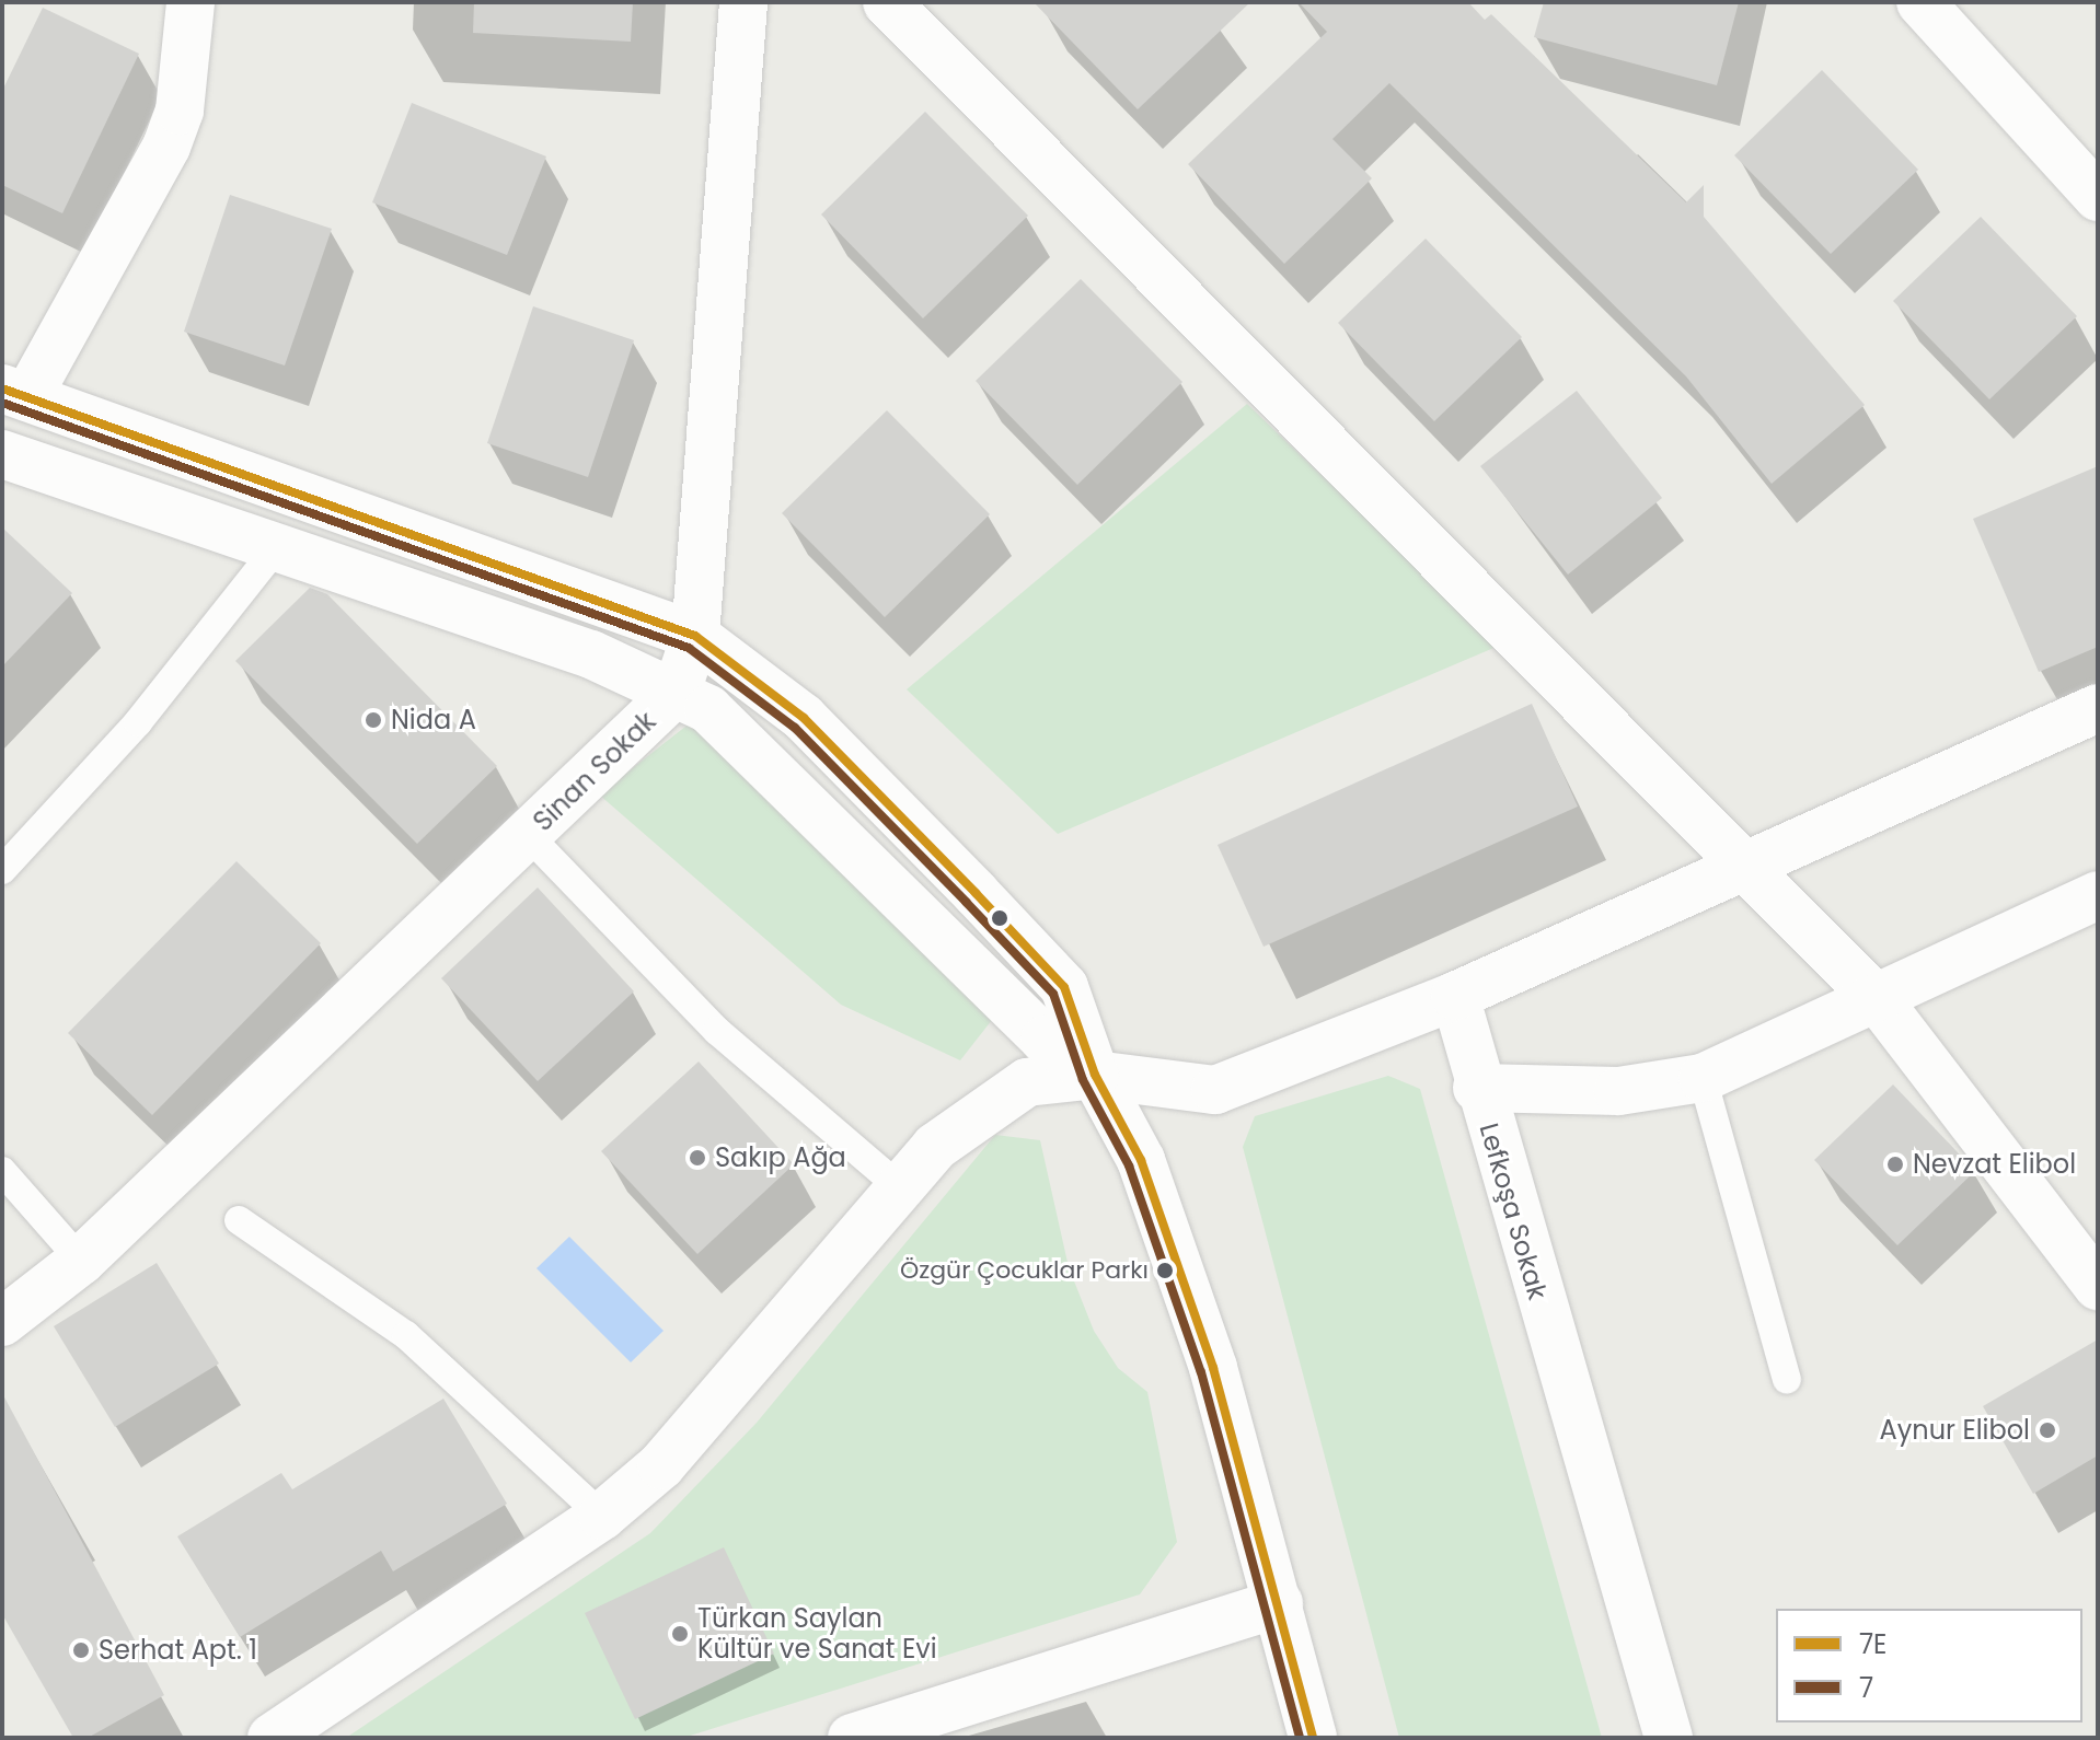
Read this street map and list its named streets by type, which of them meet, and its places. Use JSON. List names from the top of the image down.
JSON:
{
  "streets": {
    "street": ["Sinan Sokak", "Lefkoşa Sokak"]
  },
  "places": [
    "Nida A",
    "Sakıp Ağa",
    "Nevzat Elibol",
    "Özgür Çocuklar Parkı",
    "Aynur Elibol",
    "Türkan Saylan Kültür ve Sanat Evi",
    "Serhat Apt. 1"
  ],
  "lines": ["transit line 7E", "transit line 7"],
  "legend": ["7E", "7"]
}
